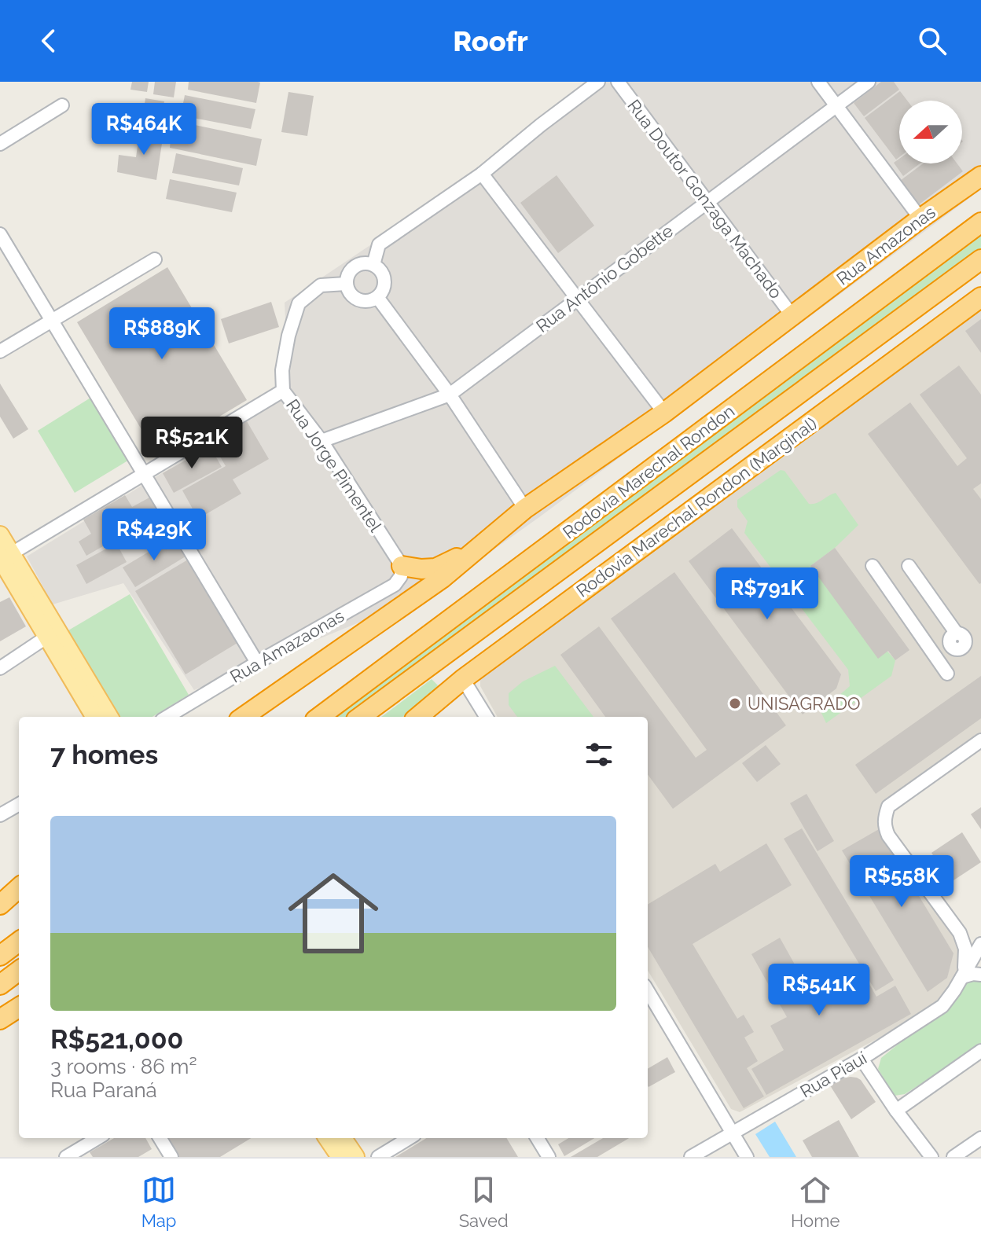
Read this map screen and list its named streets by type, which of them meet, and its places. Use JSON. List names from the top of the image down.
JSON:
{
  "streets": {
    "highway": ["Rua Amazonas", "Rodovia Marechal Rondon", "Rodovia Marechal Rondon (Marginal)"],
    "street": [
      "Rua Doutor Gonzaga Machado",
      "Rua Antônio Gobette",
      "Rua Jorge Pimentel",
      "Rua Amazaonas",
      "Rua Piauí"
    ]
  },
  "crossings": [
    ["Rua Doutor Gonzaga Machado", "Rua Amazonas"],
    ["Rua Doutor Gonzaga Machado", "Rua Antônio Gobette"],
    ["Rua Antônio Gobette", "Rua Jorge Pimentel"],
    ["Rua Jorge Pimentel", "Rua Amazaonas"]
  ],
  "places": ["UNISAGRADO"],
  "north": "left",
  "page": {
    "header": "Roofr",
    "price": [
      "R$464K",
      "R$889K",
      "R$521K",
      "R$429K",
      "R$791K",
      "R$558K",
      "R$541K"
    ],
    "heading": "7 homes",
    "list": [
      {
        "name": "R$521,000",
        "note": "3 rooms · 86 m² · Rua Paraná"
      }
    ],
    "tabs": ["Map", "Saved", "Home"]
  }
}
